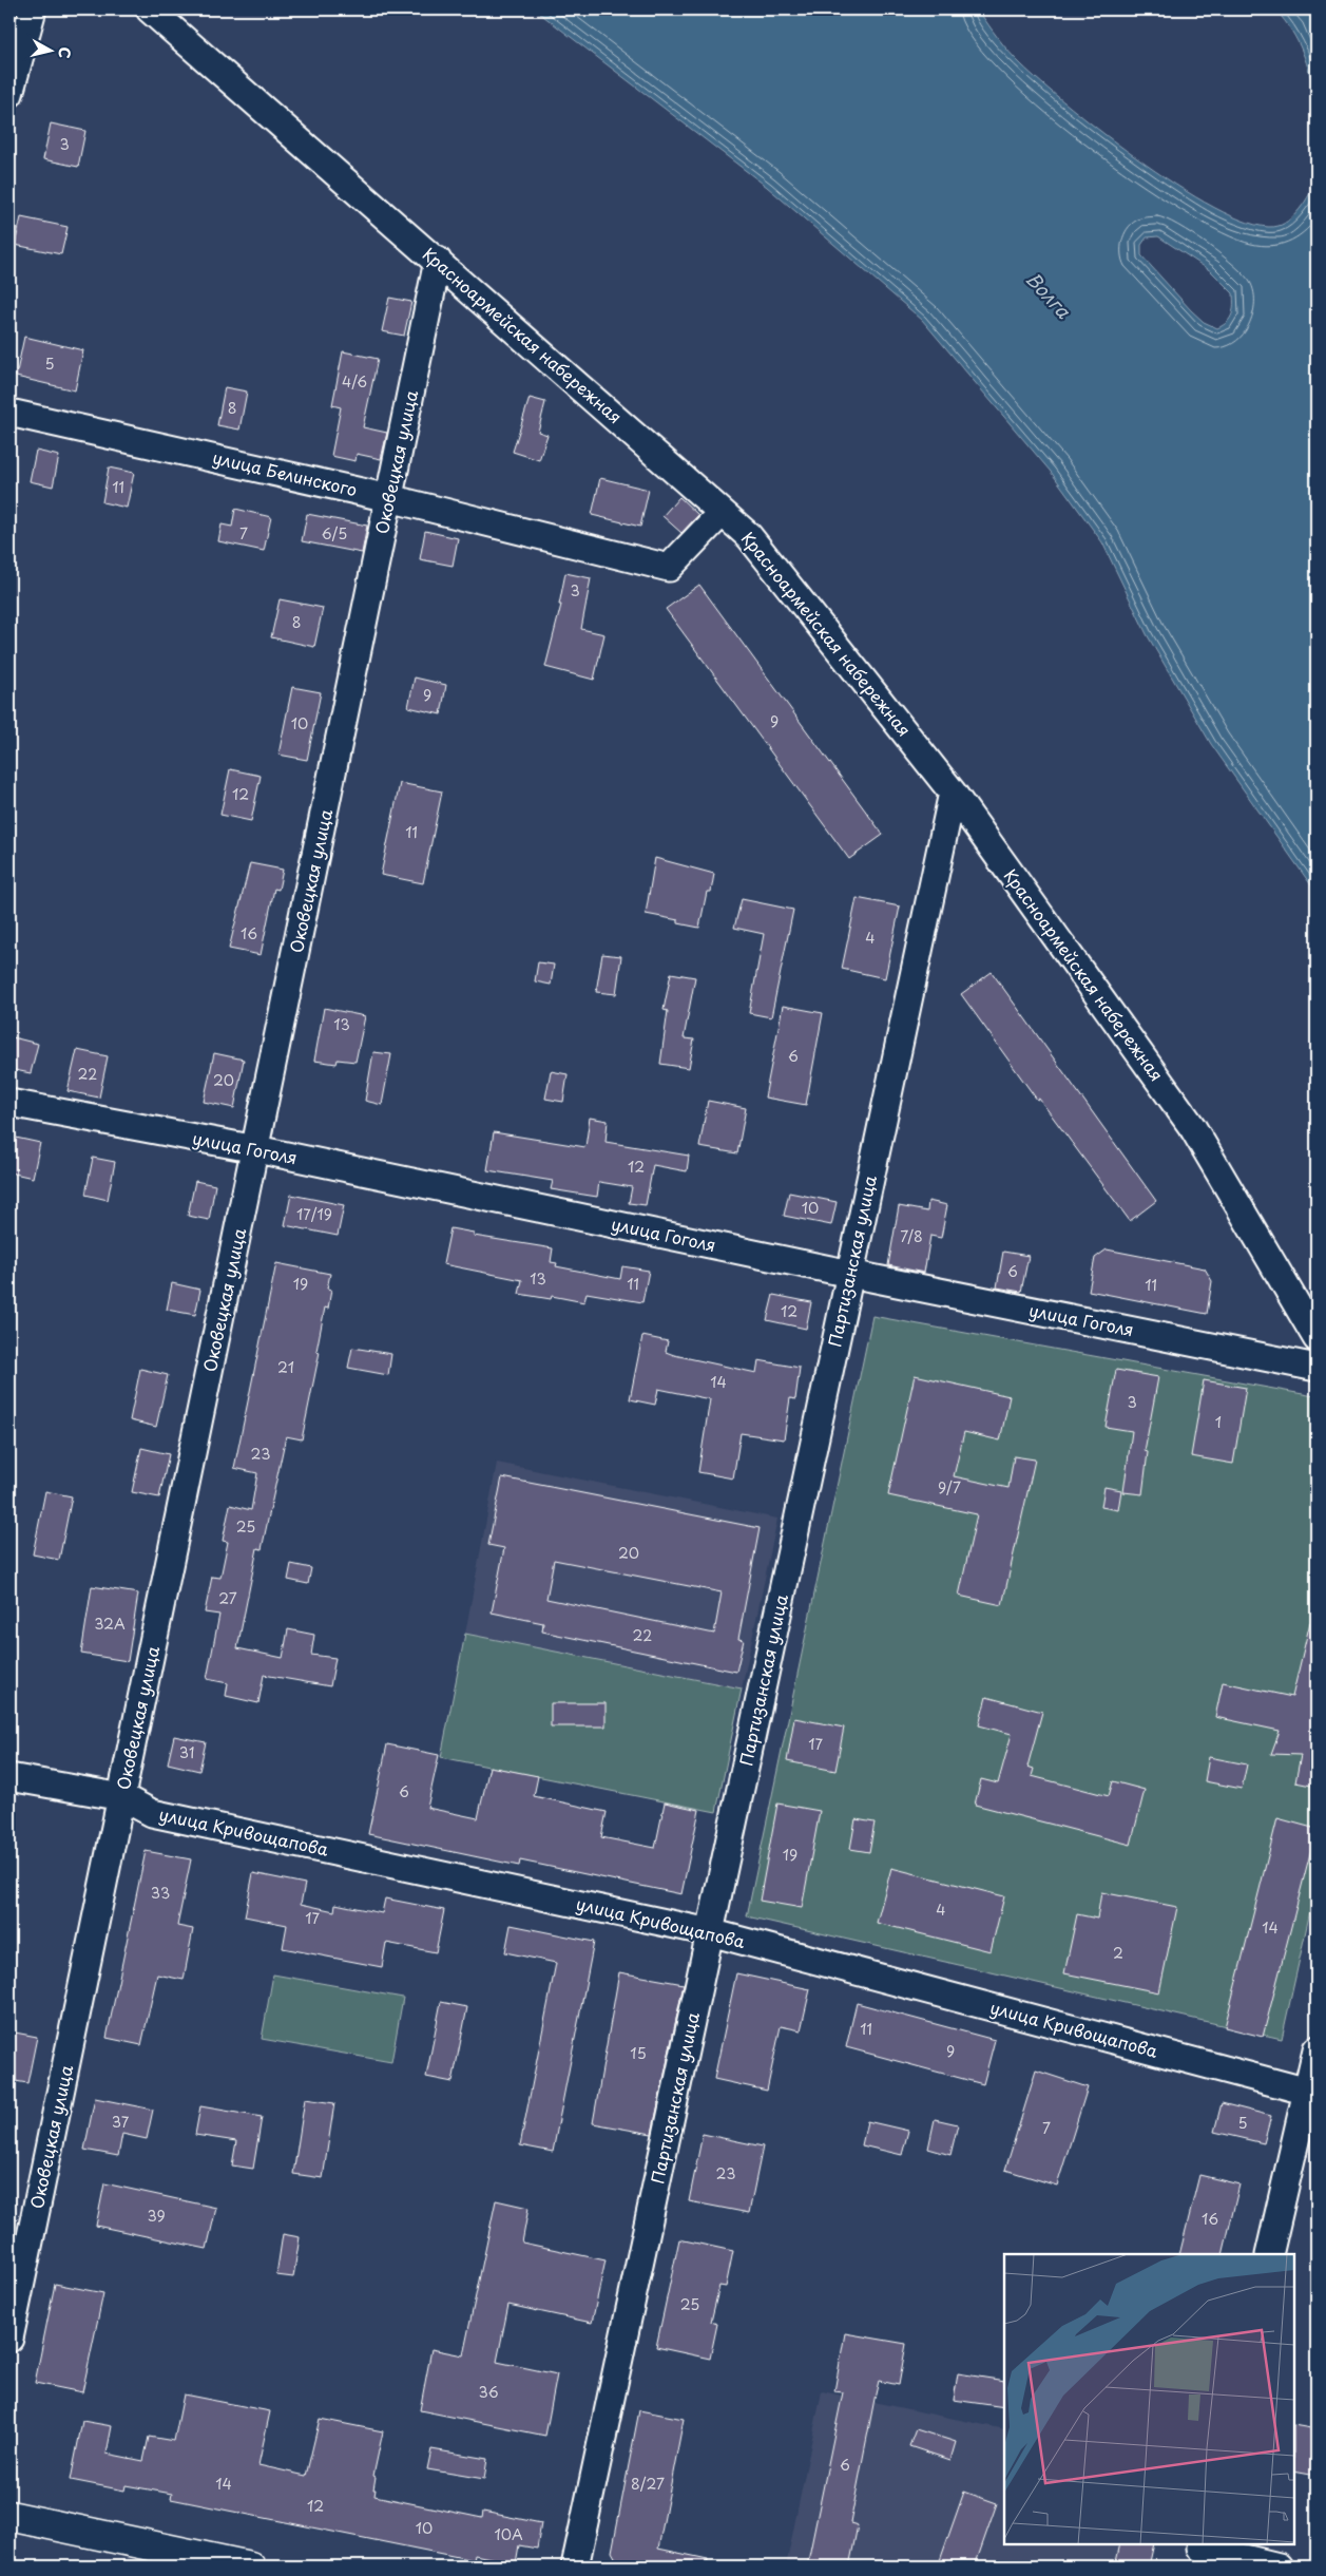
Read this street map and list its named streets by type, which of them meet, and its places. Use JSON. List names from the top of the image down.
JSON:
{
  "streets": {
    "street": [
      "Красноармейская набережная",
      "Оковецкая улица",
      "улица Белинского",
      "улица Гоголя",
      "Партизанская улица",
      "улица Кривощапова"
    ]
  },
  "crossings": [
    ["Красноармейская набережная", "Оковецкая улица"],
    ["Красноармейская набережная", "улица Белинского"],
    ["Красноармейская набережная", "Партизанская улица"],
    ["Оковецкая улица", "улица Белинского"],
    ["Оковецкая улица", "улица Гоголя"],
    ["Оковецкая улица", "улица Кривощапова"],
    ["улица Гоголя", "Партизанская улица"],
    ["Партизанская улица", "улица Кривощапова"]
  ],
  "water": ["Волга"],
  "house_numbers": [
    "3",
    "5",
    "4/6",
    "8",
    "11",
    "7",
    "6/5",
    "3",
    "8",
    "9",
    "9",
    "10",
    "12",
    "11",
    "16",
    "4",
    "13",
    "6",
    "22",
    "20",
    "12",
    "10",
    "17/19",
    "7/8",
    "6",
    "13",
    "19",
    "11",
    "11",
    "12",
    "21",
    "14",
    "3",
    "1",
    "23",
    "9/7",
    "25",
    "20",
    "27",
    "32А",
    "22",
    "17",
    "31",
    "6",
    "19",
    "33",
    "4",
    "17",
    "14",
    "2",
    "11",
    "9",
    "15",
    "37",
    "5",
    "7",
    "23",
    "39",
    "16",
    "25",
    "36",
    "6",
    "14",
    "8/27",
    "12",
    "10",
    "10А"
  ],
  "north": "right"
}
